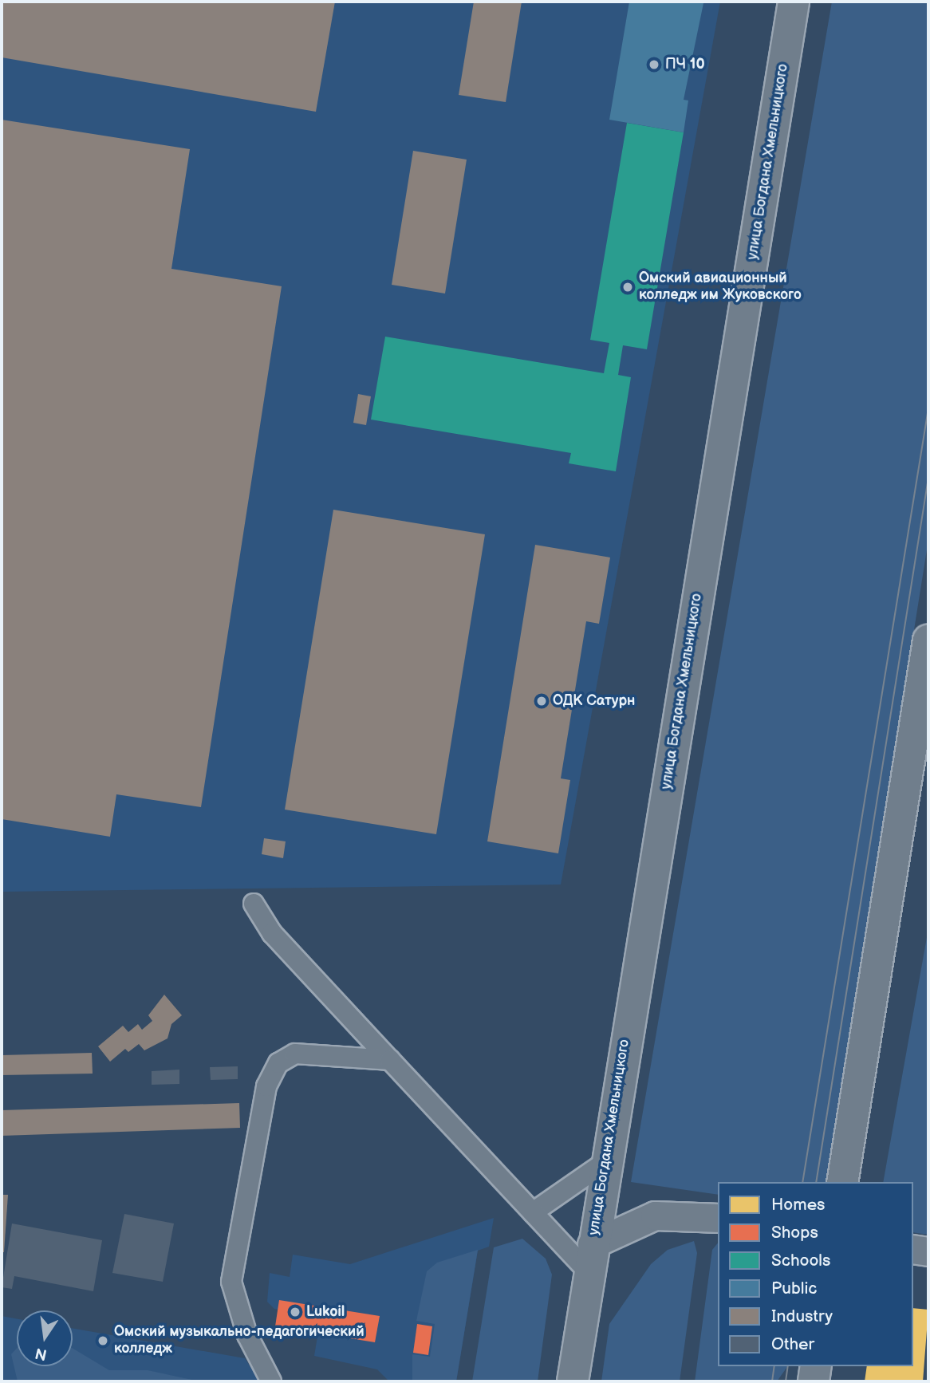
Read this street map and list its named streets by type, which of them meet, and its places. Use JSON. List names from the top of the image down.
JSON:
{
  "streets": {
    "main road": ["улица Богдана Хмельницкого"]
  },
  "places": [
    "ПЧ 10",
    "Омский авиационный колледж им Жуковского",
    "ОДК Сатурн",
    "Lukoil",
    "Омский музыкально-педагогический колледж"
  ],
  "legend": [
    "Homes",
    "Shops",
    "Schools",
    "Public",
    "Industry",
    "Other"
  ],
  "north": "bottom"
}
